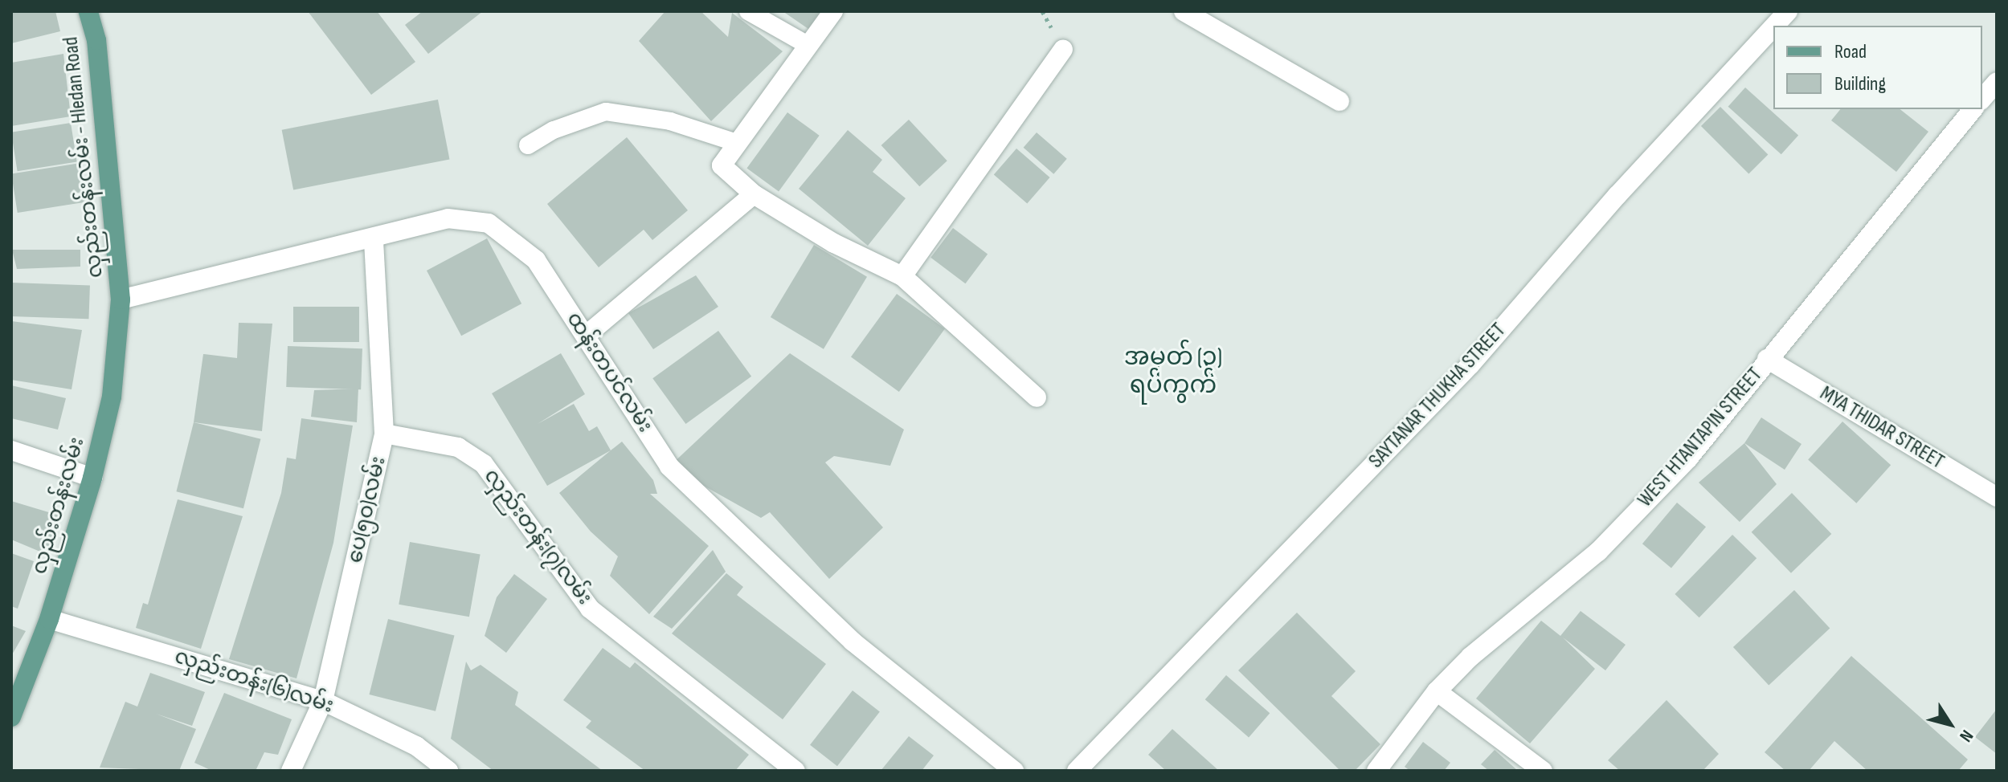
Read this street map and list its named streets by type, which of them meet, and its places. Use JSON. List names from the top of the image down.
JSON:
{
  "streets": {
    "main road": ["လှည်းတန်းလမ်း - Hledan Road", "လှည်းတန်းလမ်း"],
    "street": [
      "ထန်းတပင်လမ်း",
      "SAYTANAR THUKHA STREET",
      "MYA THIDAR STREET",
      "WEST HTANTAPIN STREET",
      "ပေ(၅၀)လမ်း",
      "လှည်းတန်း(၇)လမ်း",
      "လှည်းတန်း(၆)လမ်း"
    ]
  },
  "crossings": [
    ["လှည်းတန်းလမ်း - Hledan Road", "ထန်းတပင်လမ်း"],
    ["လှည်းတန်းလမ်း - Hledan Road", "လှည်းတန်းလမ်း"],
    ["ထန်းတပင်လမ်း", "လှည်းတန်းလမ်း"],
    ["ထန်းတပင်လမ်း", "ပေ(၅၀)လမ်း"],
    ["MYA THIDAR STREET", "WEST HTANTAPIN STREET"],
    ["လှည်းတန်းလမ်း", "လှည်းတန်း(၆)လမ်း"],
    ["ပေ(၅၀)လမ်း", "လှည်းတန်း(၇)လမ်း"],
    ["ပေ(၅၀)လမ်း", "လှည်းတန်း(၆)လမ်း"]
  ],
  "districts": ["အမှတ် (၃) ရပ်ကွက်"],
  "legend": ["Road", "Building"],
  "north": "bottom right"
}
